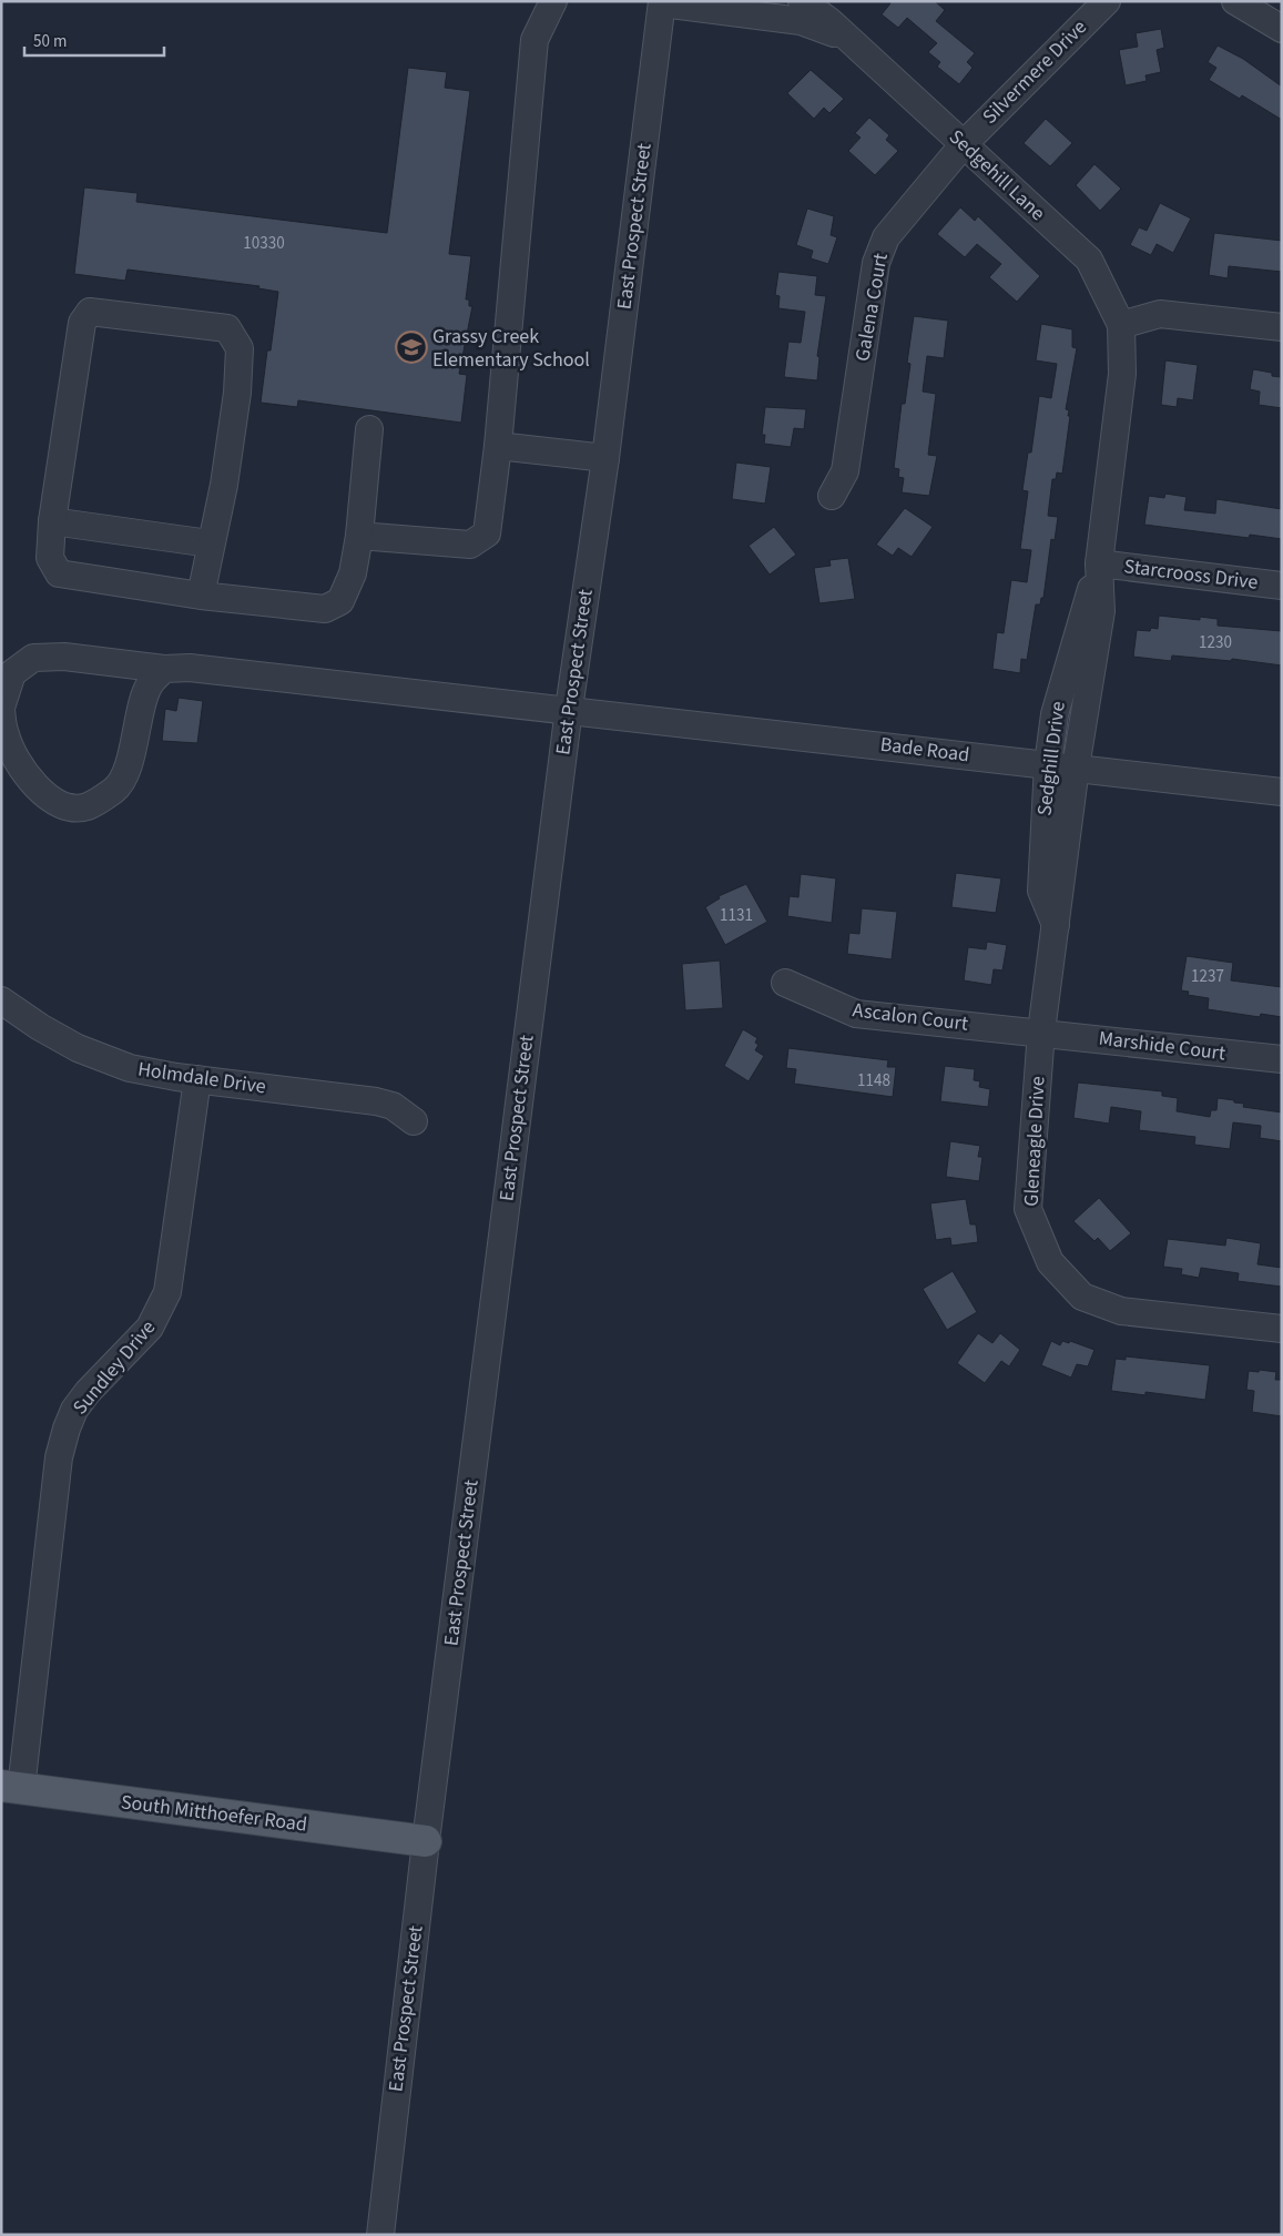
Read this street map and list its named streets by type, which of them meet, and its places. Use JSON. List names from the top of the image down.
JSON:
{
  "streets": {
    "main road": ["South Mitthoefer Road"],
    "street": [
      "Silvermere Drive",
      "Sedgehill Lane",
      "East Prospect Street",
      "Galena Court",
      "Starcrooss Drive",
      "Bade Road",
      "Sedghill Drive",
      "Ascalon Court",
      "Marshide Court",
      "Holmdale Drive",
      "Gleneagle Drive",
      "Sundley Drive"
    ]
  },
  "crossings": [
    ["Silvermere Drive", "Sedgehill Lane"],
    ["Silvermere Drive", "Galena Court"],
    ["Sedgehill Lane", "East Prospect Street"],
    ["Sedgehill Lane", "Galena Court"],
    ["Sedgehill Lane", "Sedghill Drive"],
    ["East Prospect Street", "Bade Road"],
    ["East Prospect Street", "South Mitthoefer Road"],
    ["Starcrooss Drive", "Sedghill Drive"],
    ["Bade Road", "Sedghill Drive"],
    ["Sedghill Drive", "Ascalon Court"],
    ["Sedghill Drive", "Marshide Court"],
    ["Sedghill Drive", "Gleneagle Drive"],
    ["Ascalon Court", "Marshide Court"],
    ["Ascalon Court", "Gleneagle Drive"],
    ["Marshide Court", "Gleneagle Drive"],
    ["Holmdale Drive", "Sundley Drive"],
    ["Sundley Drive", "South Mitthoefer Road"]
  ],
  "places": {
    "school or university": ["Grassy Creek Elementary School"]
  },
  "house_numbers": [
    "10330",
    "1230",
    "1131",
    "1237",
    "1148"
  ],
  "scale_bar": "50 m"
}
